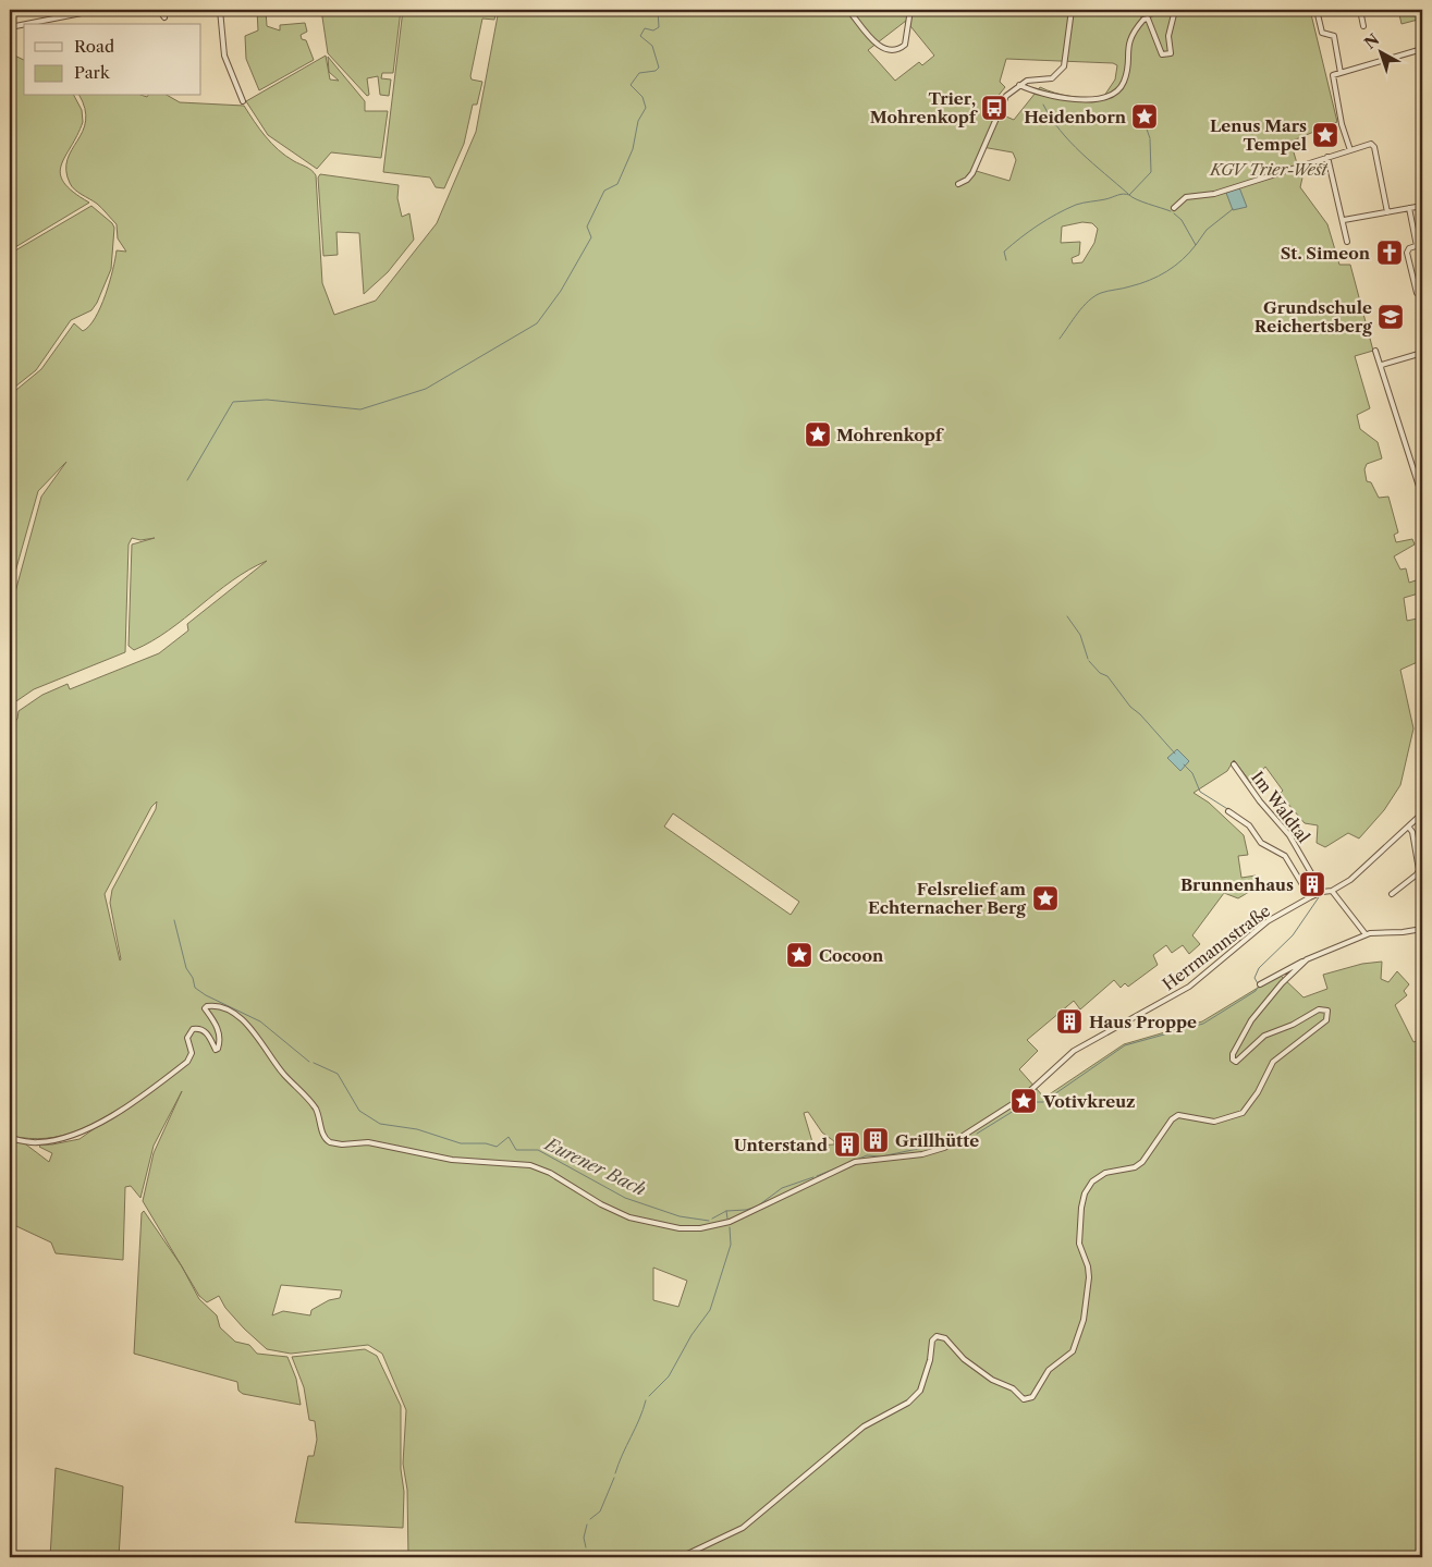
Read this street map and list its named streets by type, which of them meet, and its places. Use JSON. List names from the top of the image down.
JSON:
{
  "streets": {
    "street": ["Im Waldtal", "Herrmannstraße"]
  },
  "crossings": [
    ["Im Waldtal", "Herrmannstraße"]
  ],
  "water": ["Eurener Bach"],
  "parks": ["KGV Trier-West"],
  "places": {
    "bus stop": ["Trier, Mohrenkopf"],
    "place": [
      "Heidenborn",
      "Lenus Mars Tempel",
      "Mohrenkopf",
      "Felsrelief am Echternacher Berg",
      "Cocoon",
      "Votivkreuz"
    ],
    "church": ["St. Simeon"],
    "school or university": ["Grundschule Reichertsberg"],
    "building": [
      "Brunnenhaus",
      "Haus Proppe",
      "Grillhütte",
      "Unterstand"
    ]
  },
  "legend": ["Road", "Park"],
  "north": "top left"
}
